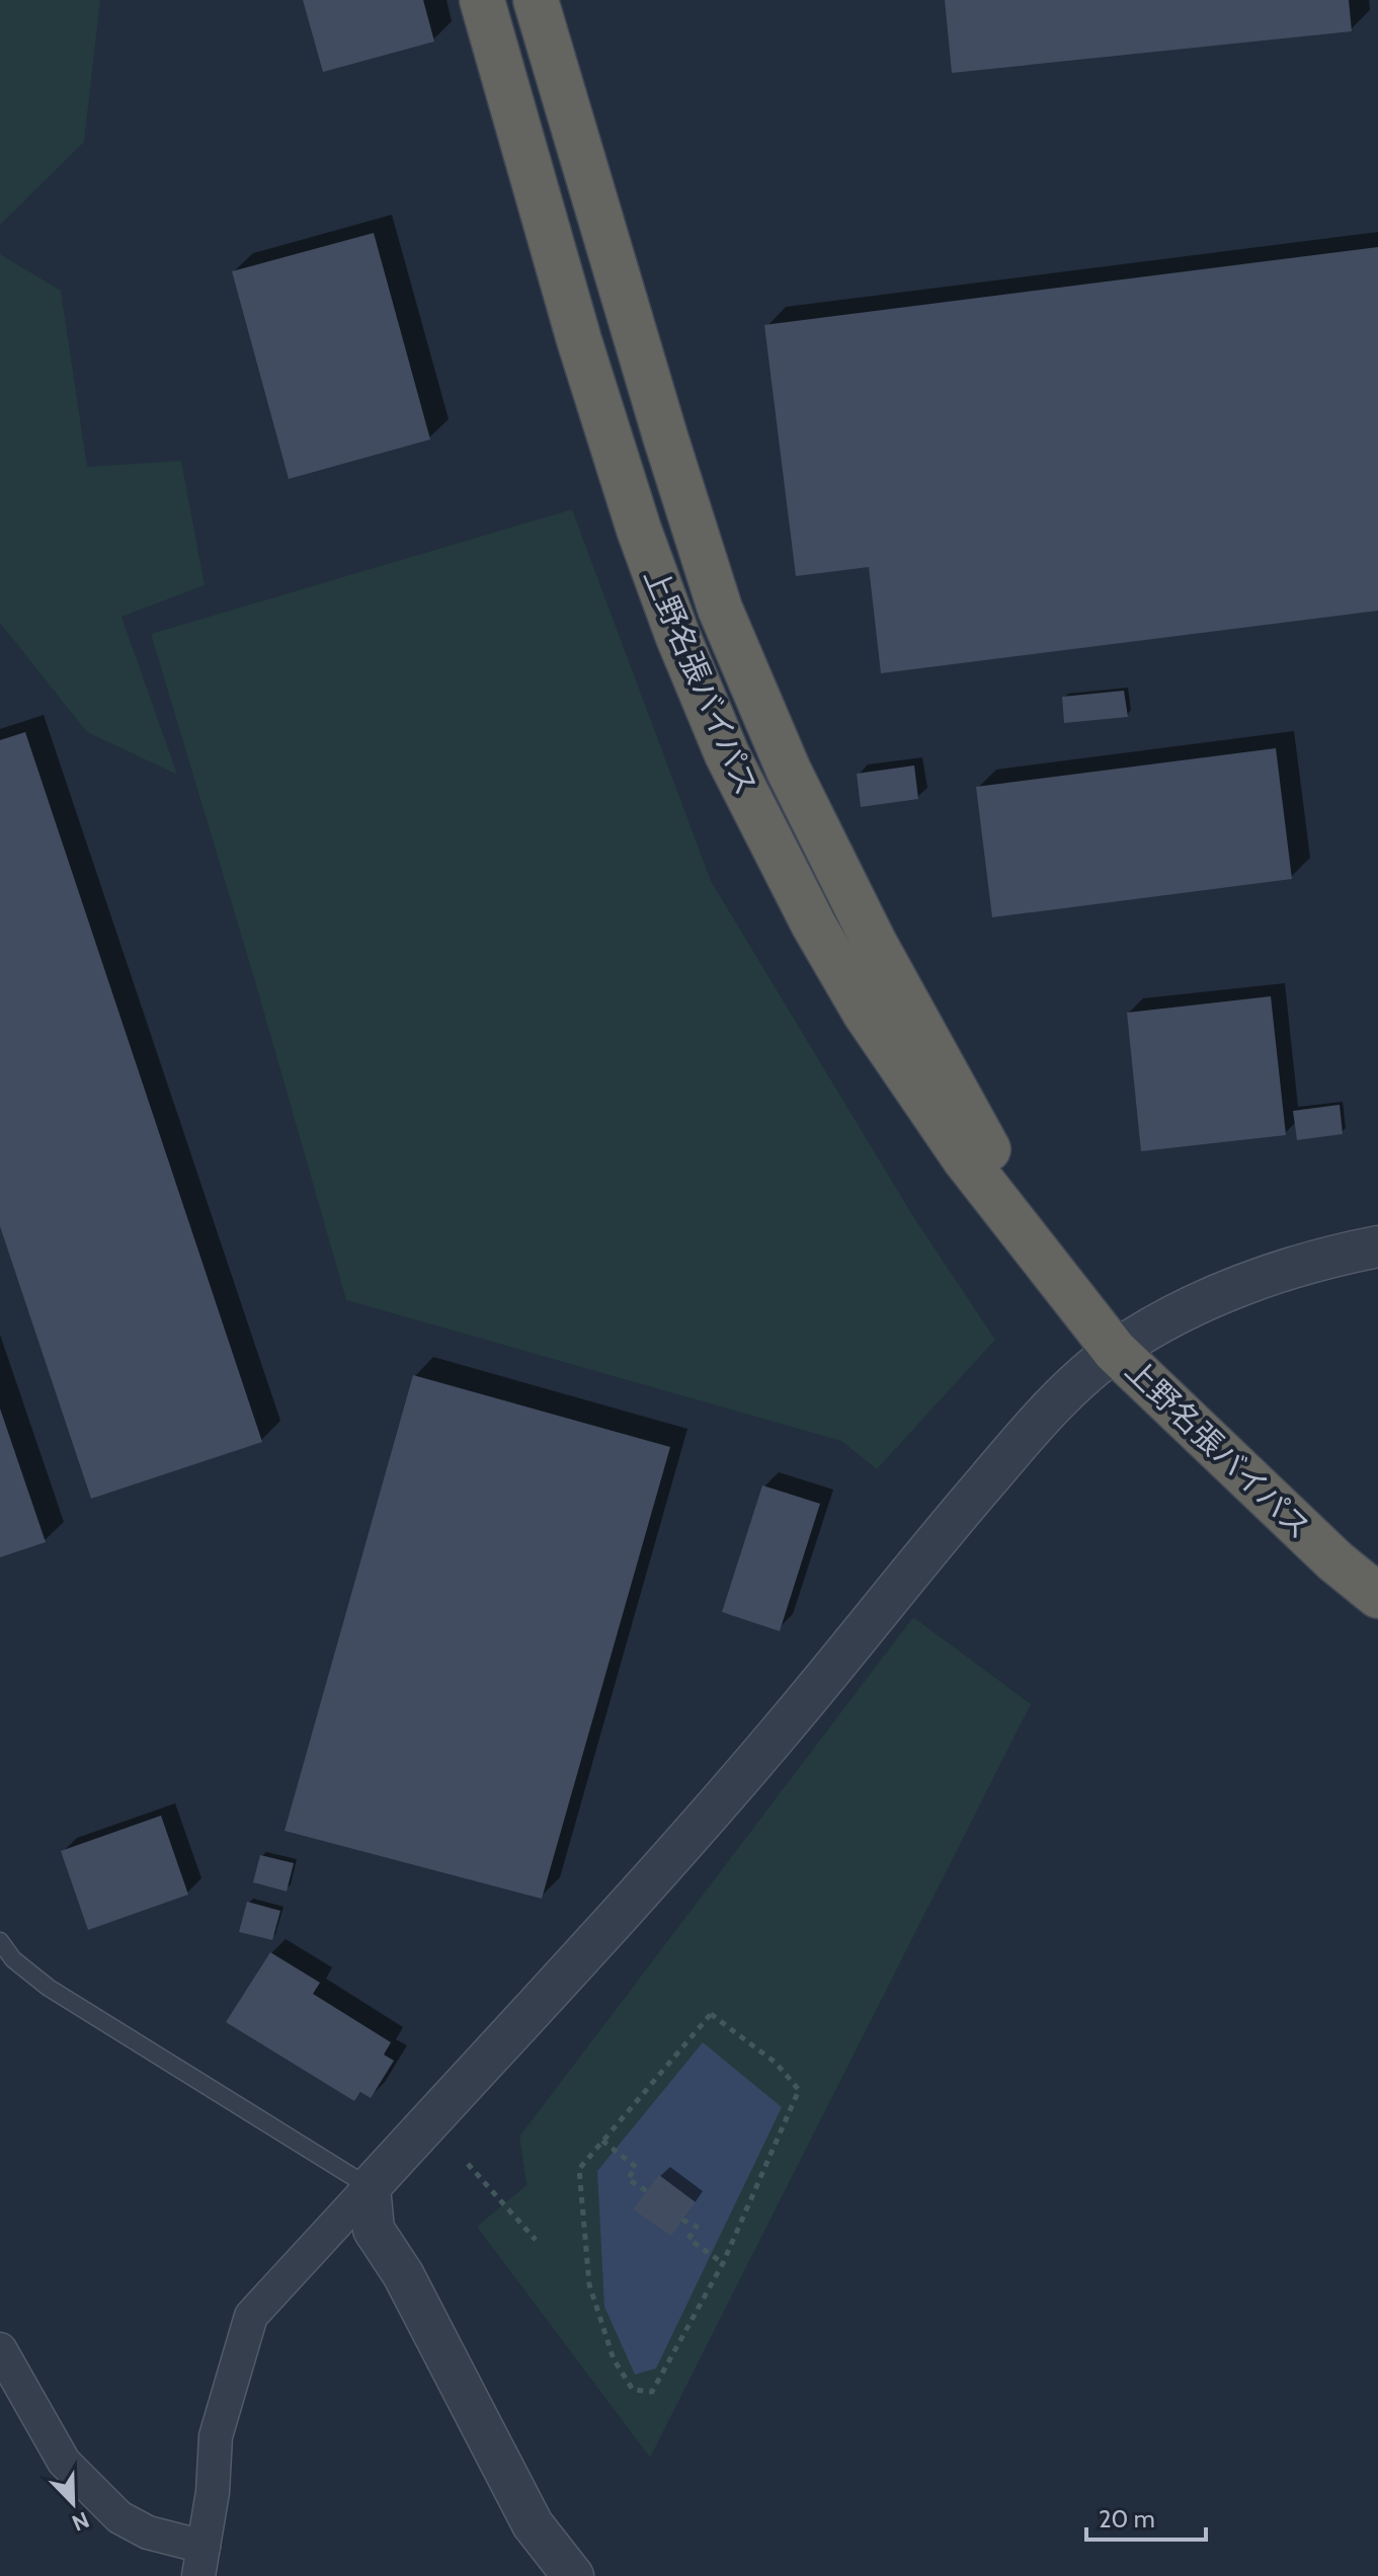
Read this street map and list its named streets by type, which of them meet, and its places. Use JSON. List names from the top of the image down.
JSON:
{
  "streets": {
    "highway": ["上野名張バイパス"]
  },
  "scale_bar": "20 m",
  "north": "bottom right"
}
